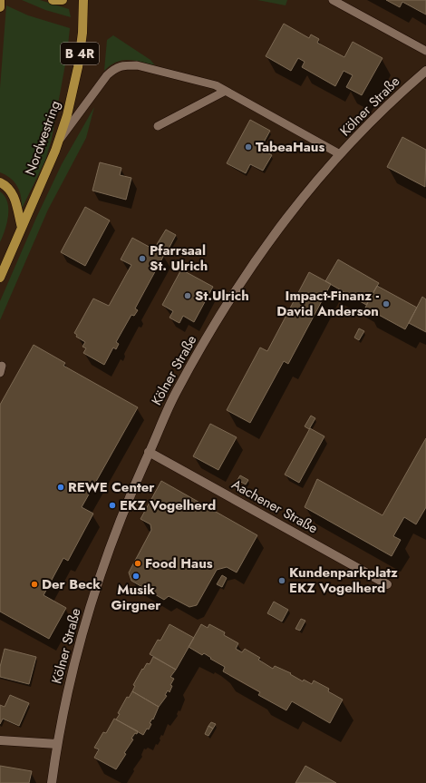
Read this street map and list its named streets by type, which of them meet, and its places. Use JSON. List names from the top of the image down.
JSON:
{
  "streets": {
    "main road": ["B 4R", "Nordwestring"],
    "street": ["Kölner Straße", "Aachener Straße"]
  },
  "crossings": [
    ["Kölner Straße", "Aachener Straße"]
  ],
  "places": [
    "TabeaHaus",
    "Pfarrsaal St. Ulrich",
    "St.Ulrich",
    "Impact-Finanz - David Anderson",
    "REWE Center",
    "EKZ Vogelherd",
    "Food Haus",
    "Musik Girgner",
    "Kundenparkplatz EKZ Vogelherd",
    "Der Beck"
  ]
}
